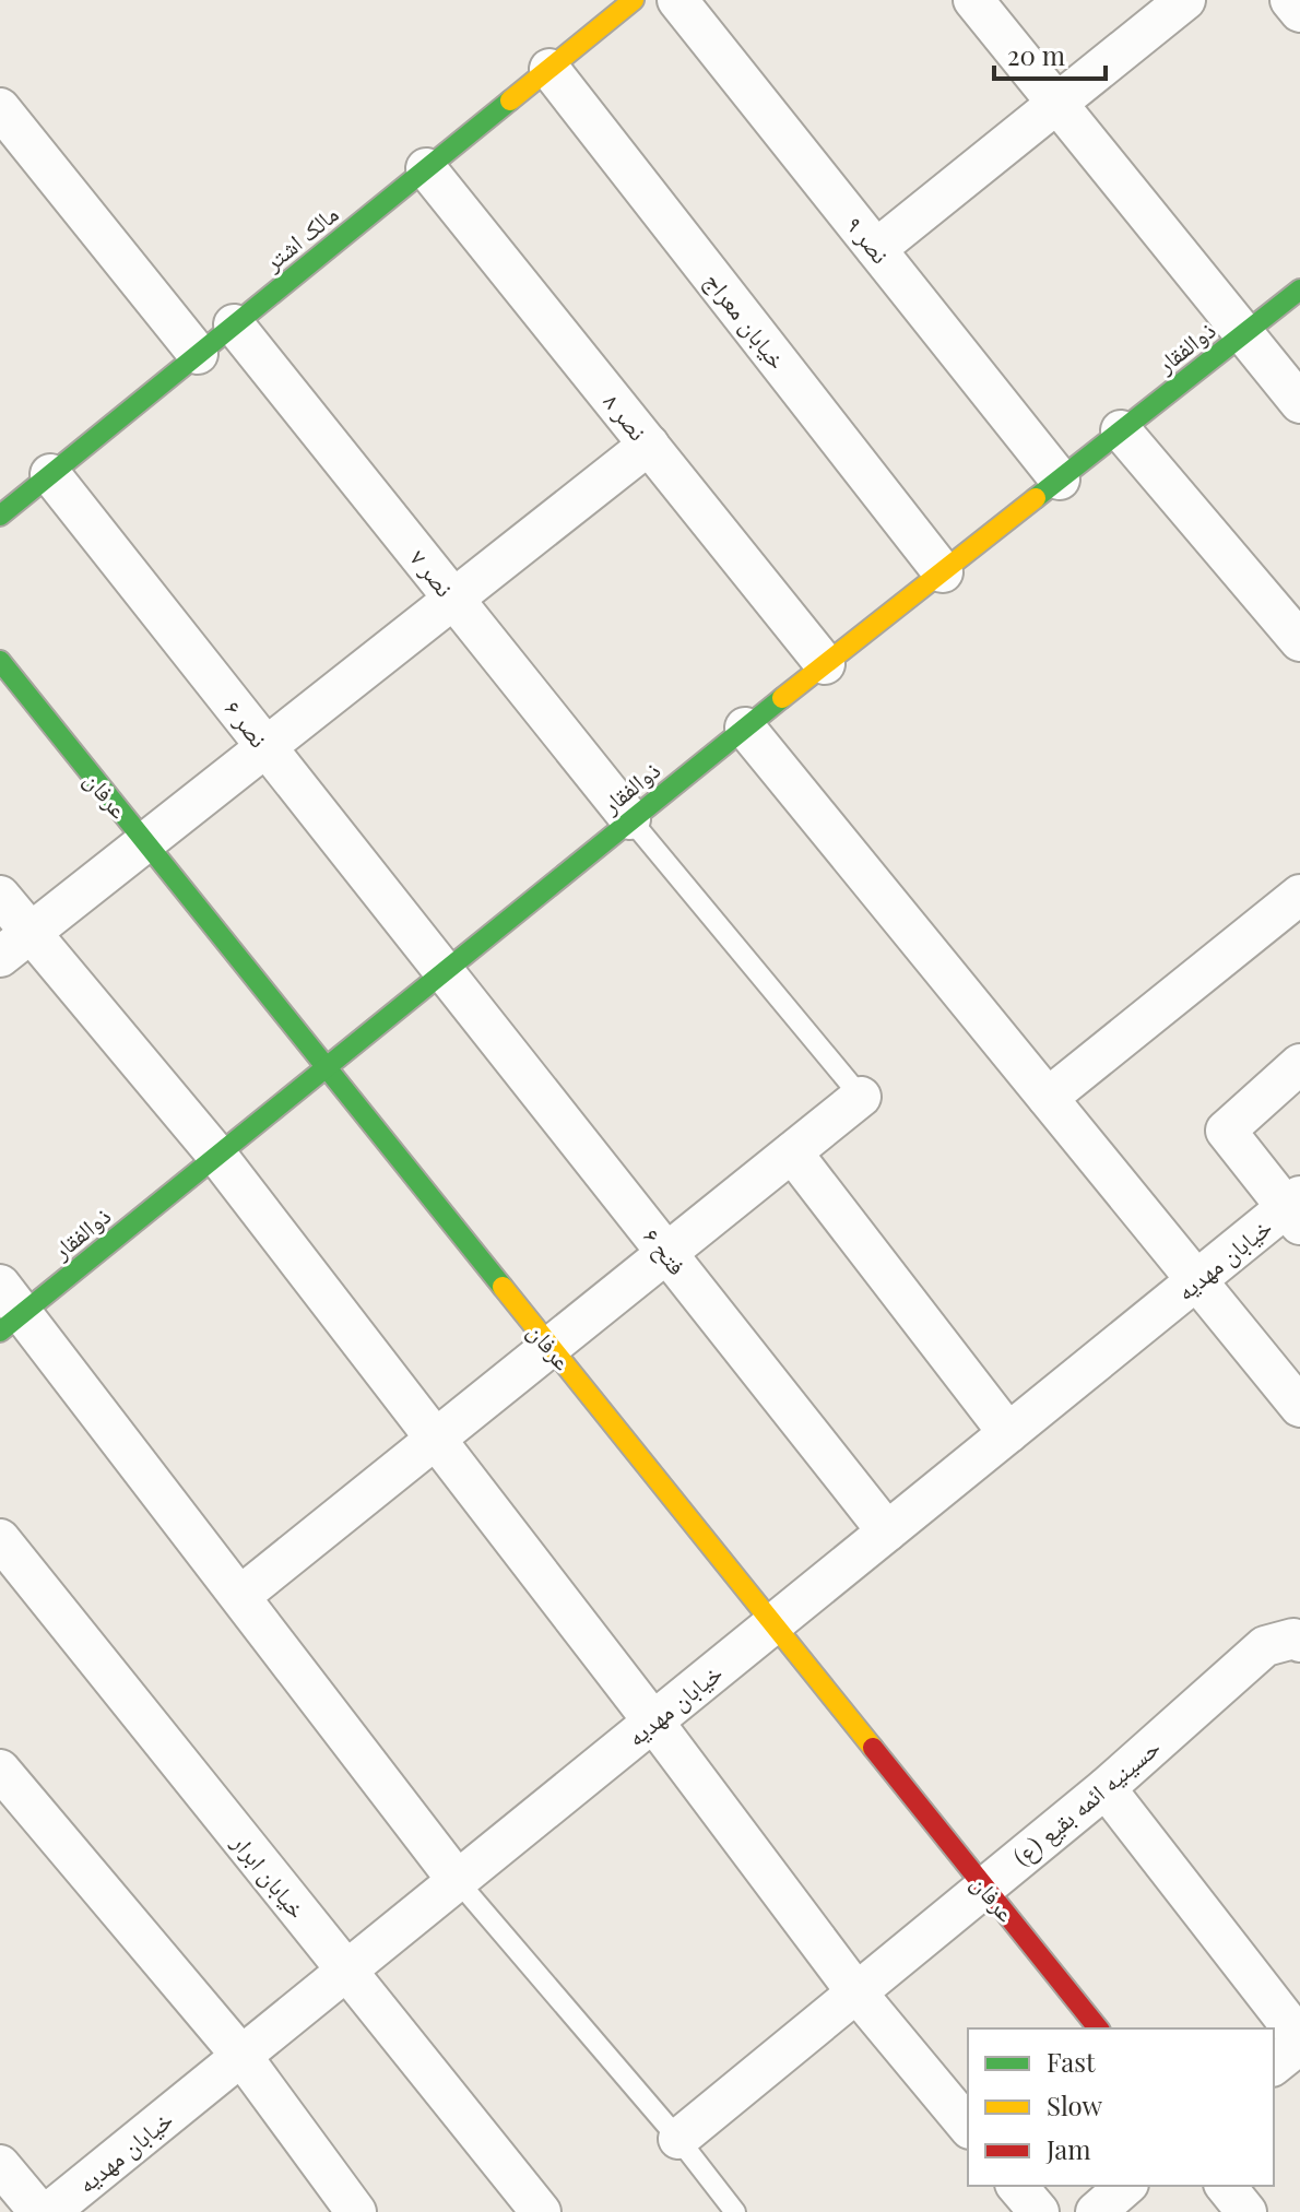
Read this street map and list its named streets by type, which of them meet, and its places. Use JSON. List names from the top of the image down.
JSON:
{
  "streets": {
    "street": [
      "مالک اشتر",
      "نصر ۹",
      "خیابان معراج",
      "ذوالفقار",
      "نصر ۸",
      "نصر ۷",
      "نصر ۶",
      "عرفان",
      "فتح ۶",
      "خیابان مهدیه",
      "حسینیه ائمه بقیع (ع)",
      "خیابان ابرار"
    ]
  },
  "crossings": [
    ["مالک اشتر", "خیابان معراج"],
    ["مالک اشتر", "نصر ۸"],
    ["مالک اشتر", "نصر ۷"],
    ["مالک اشتر", "نصر ۶"],
    ["نصر ۹", "ذوالفقار"],
    ["خیابان معراج", "ذوالفقار"],
    ["ذوالفقار", "نصر ۸"],
    ["ذوالفقار", "نصر ۷"],
    ["ذوالفقار", "نصر ۶"],
    ["ذوالفقار", "عرفان"],
    ["ذوالفقار", "فتح ۶"],
    ["نصر ۶", "فتح ۶"],
    ["عرفان", "خیابان مهدیه"],
    ["عرفان", "حسینیه ائمه بقیع (ع)"],
    ["فتح ۶", "خیابان مهدیه"],
    ["خیابان مهدیه", "خیابان ابرار"]
  ],
  "legend": ["Fast", "Slow", "Jam"],
  "scale_bar": "20 m"
}
